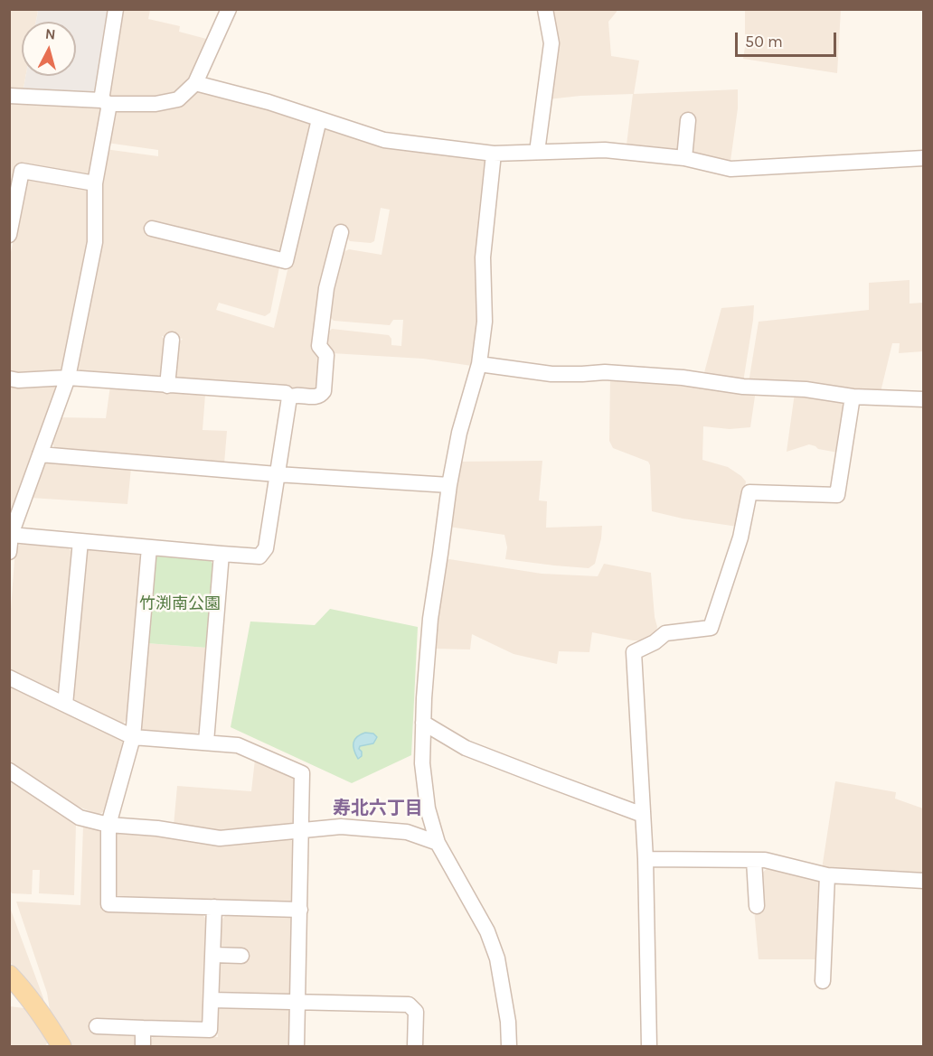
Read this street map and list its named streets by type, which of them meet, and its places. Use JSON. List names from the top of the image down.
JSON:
{
  "districts": ["寿北六丁目"],
  "parks": ["竹渕南公園"],
  "scale_bar": "50 m",
  "north": "top"
}
